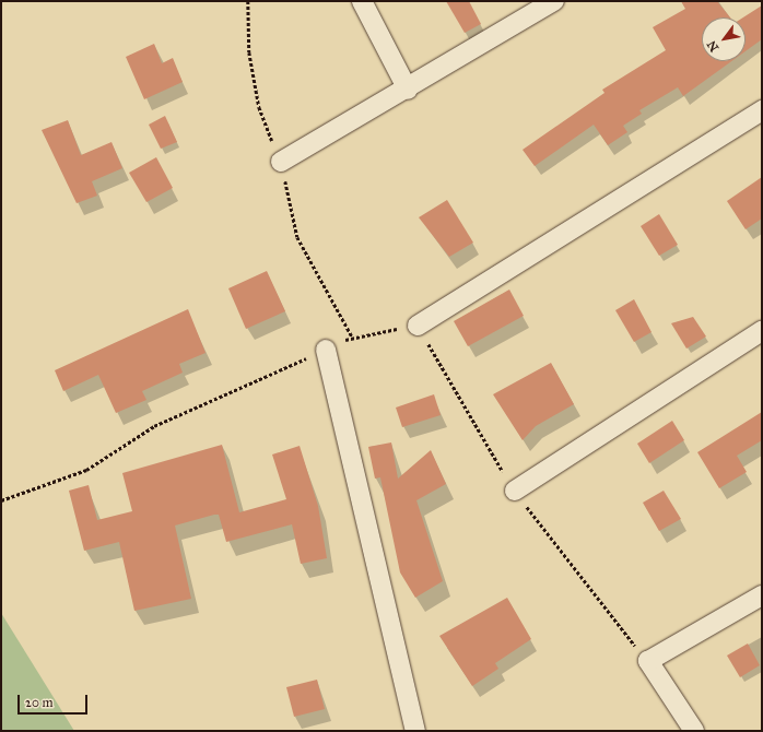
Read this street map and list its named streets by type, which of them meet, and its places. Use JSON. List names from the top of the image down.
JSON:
{
  "scale_bar": "20 m",
  "north": "bottom left"
}
